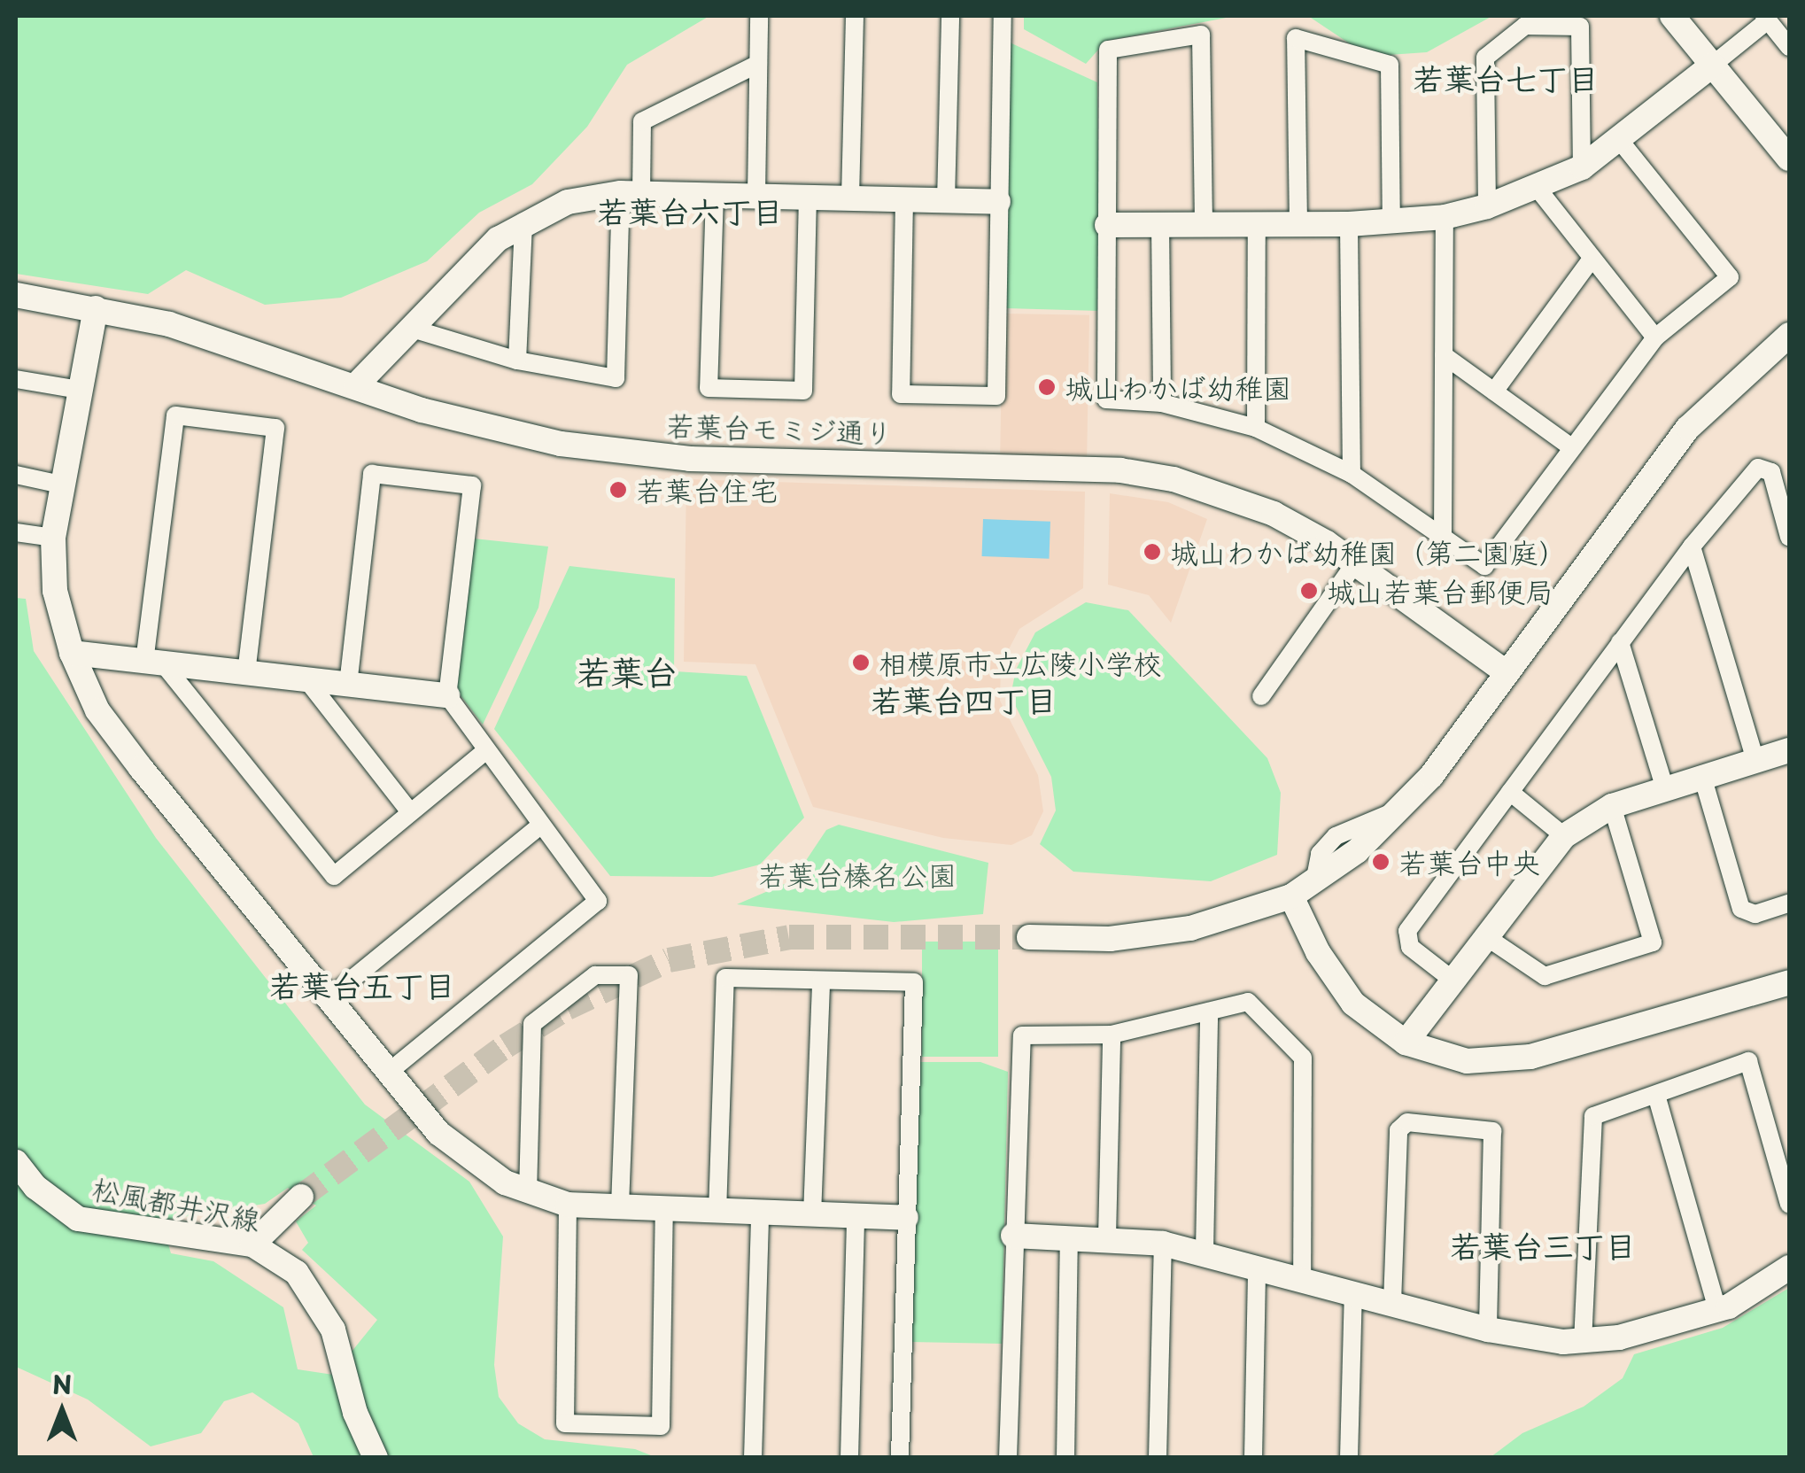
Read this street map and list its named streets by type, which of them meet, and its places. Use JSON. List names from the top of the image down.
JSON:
{
  "streets": {
    "street": ["若葉台モミジ通り", "松風都井沢線"]
  },
  "districts": [
    "若葉台七丁目",
    "若葉台六丁目",
    "若葉台",
    "若葉台四丁目",
    "若葉台五丁目",
    "若葉台三丁目"
  ],
  "parks": ["若葉台榛名公園"],
  "places": [
    "城山わかば幼稚園",
    "若葉台住宅",
    "城山わかば幼稚園（第二園庭）",
    "城山若葉台郵便局",
    "相模原市立広陵小学校",
    "若葉台中央"
  ],
  "north": "top"
}
